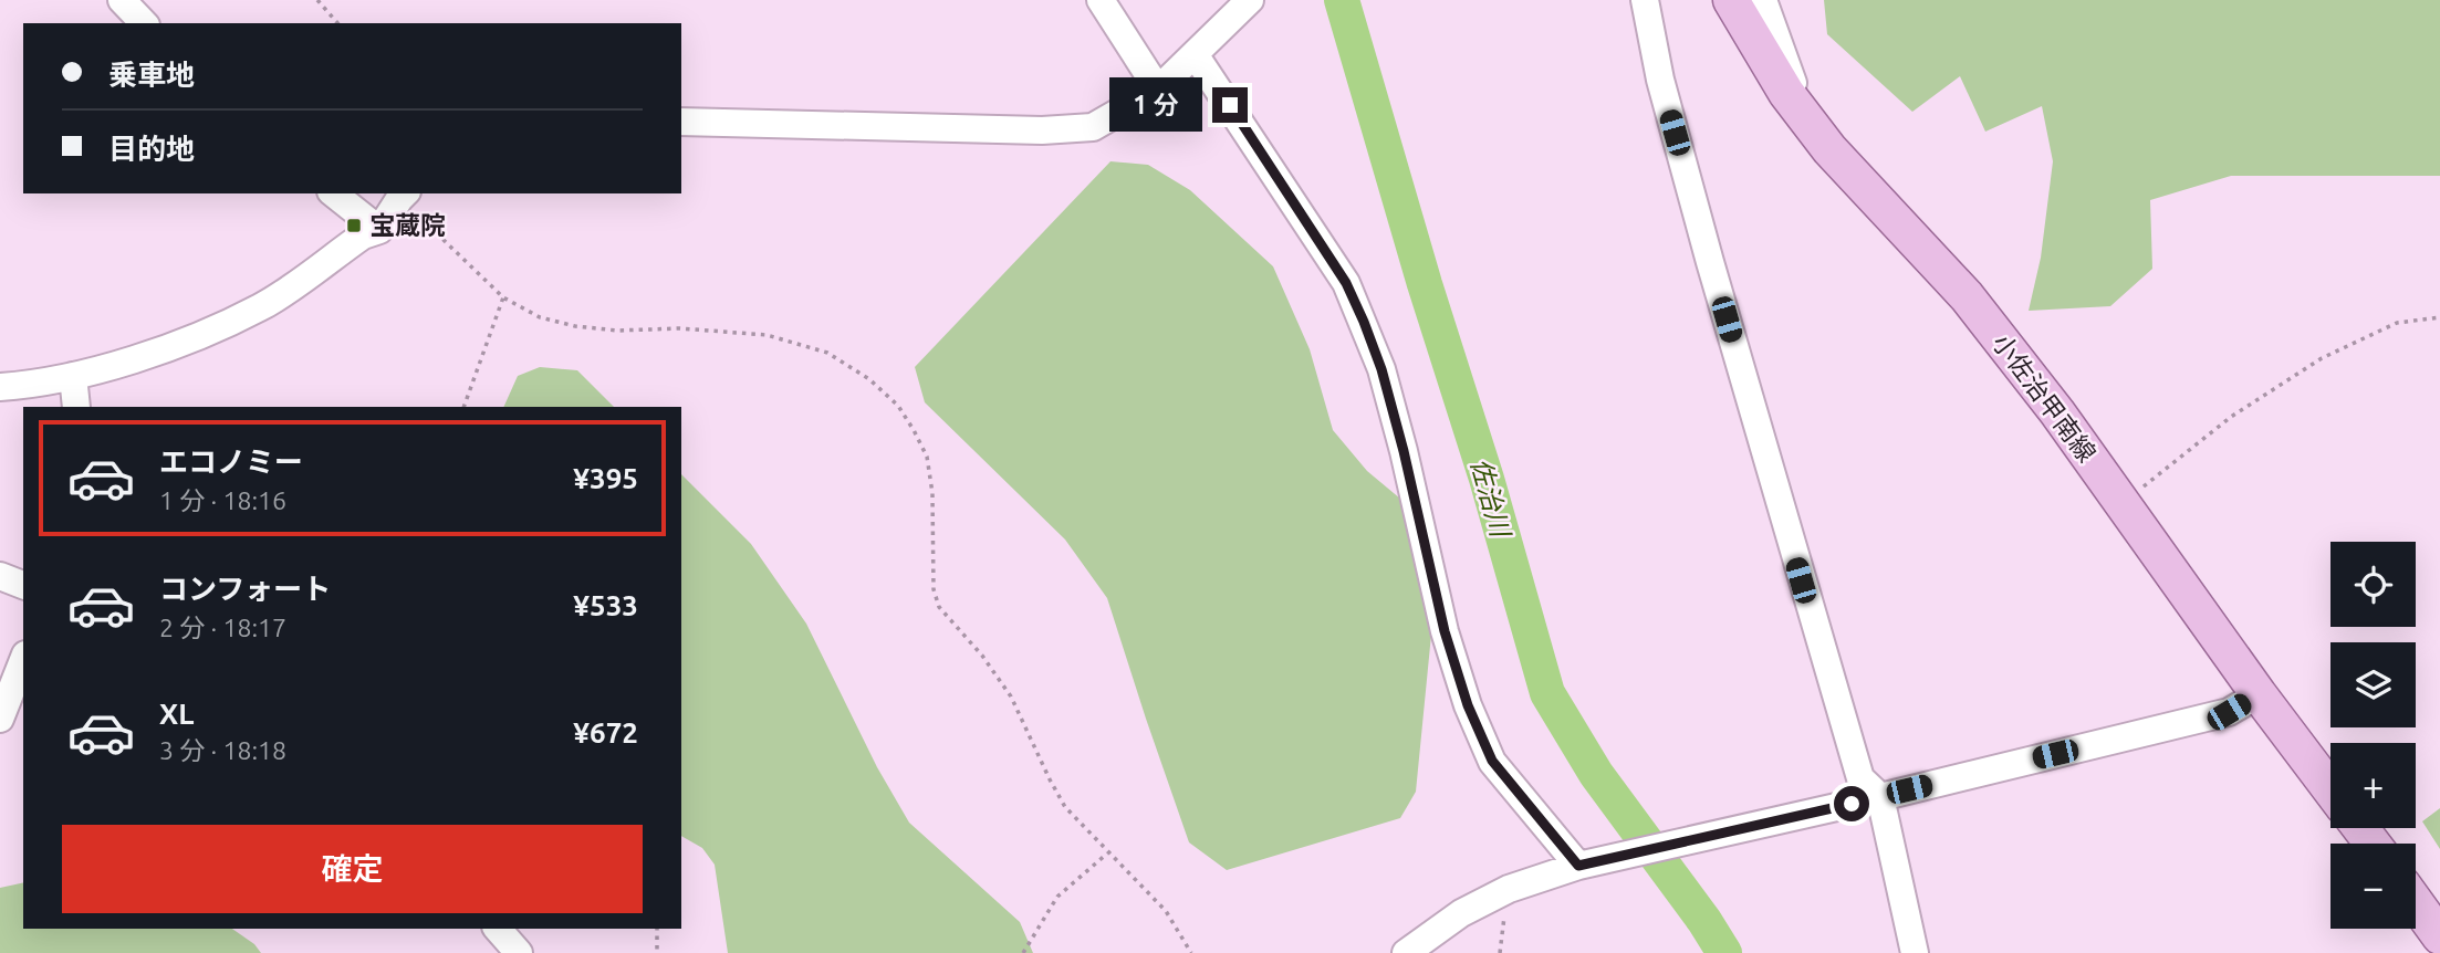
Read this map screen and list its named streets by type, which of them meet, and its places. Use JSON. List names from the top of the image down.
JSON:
{
  "streets": {
    "main road": ["小佐治甲南線"]
  },
  "water": ["佐治川"],
  "places": {
    "transit": ["宝蔵院"]
  },
  "page": {
    "banner": ["乗車地", "目的地"],
    "bubble": "1 分",
    "list": [
      {
        "name": "エコノミー",
        "note": "1 分 · 18:16",
        "value": "¥395"
      },
      {
        "name": "コンフォート",
        "note": "2 分 · 18:17",
        "value": "¥533"
      },
      {
        "name": "XL",
        "note": "3 分 · 18:18",
        "value": "¥672"
      }
    ],
    "map_buttons": ["+", "−"],
    "buttons": "確定"
  }
}
